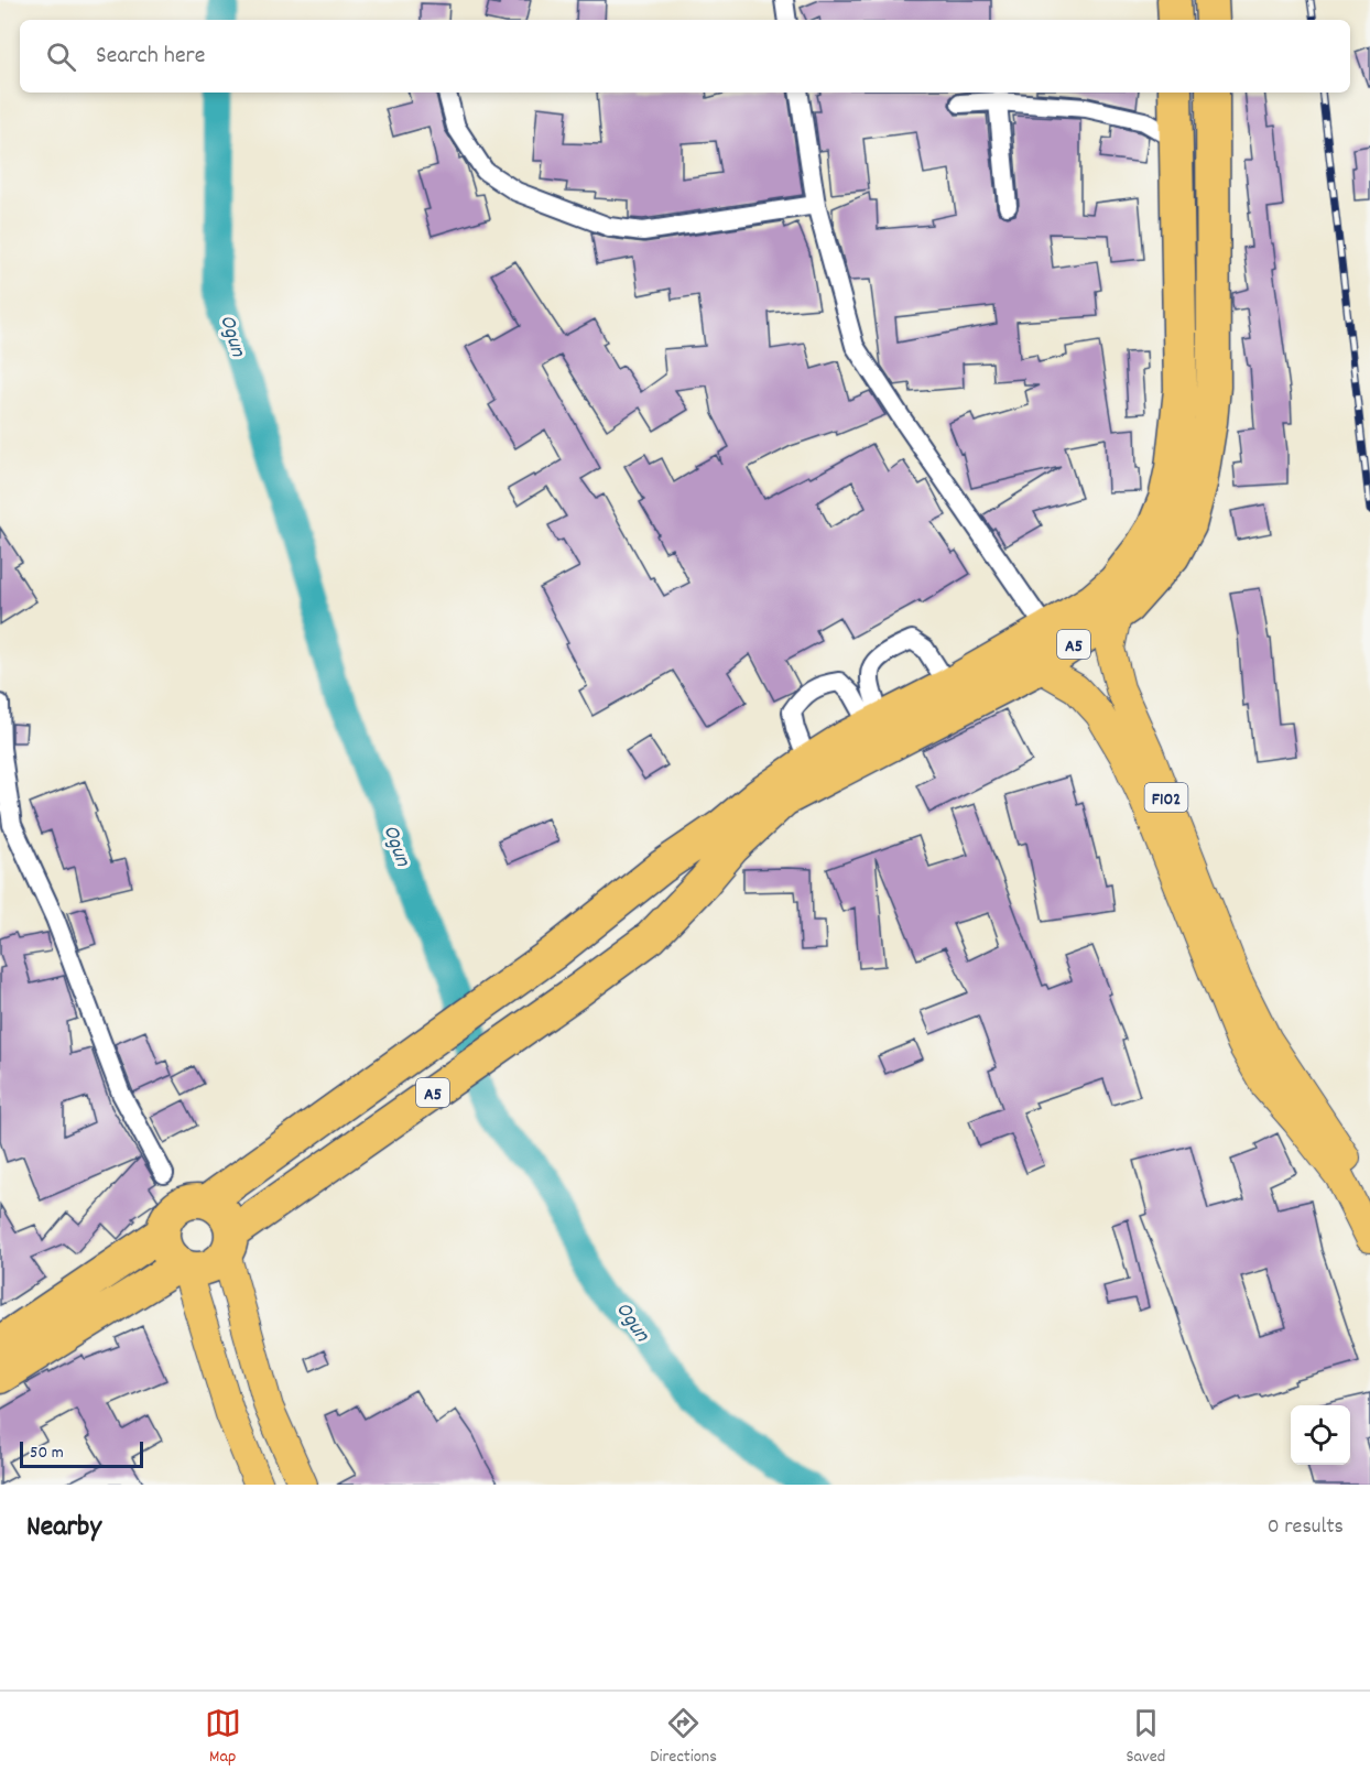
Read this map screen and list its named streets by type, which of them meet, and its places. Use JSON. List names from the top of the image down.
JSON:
{
  "streets": {
    "highway": ["A5"],
    "main road": ["F102"]
  },
  "crossings": [
    ["A5", "F102"]
  ],
  "water": ["Ogun"],
  "scale_bar": "50 m",
  "page": {
    "search": "Search here",
    "scale": "50 m",
    "heading": ["Nearby", "0 results"],
    "nav": ["Map", "Directions", "Saved"]
  }
}
